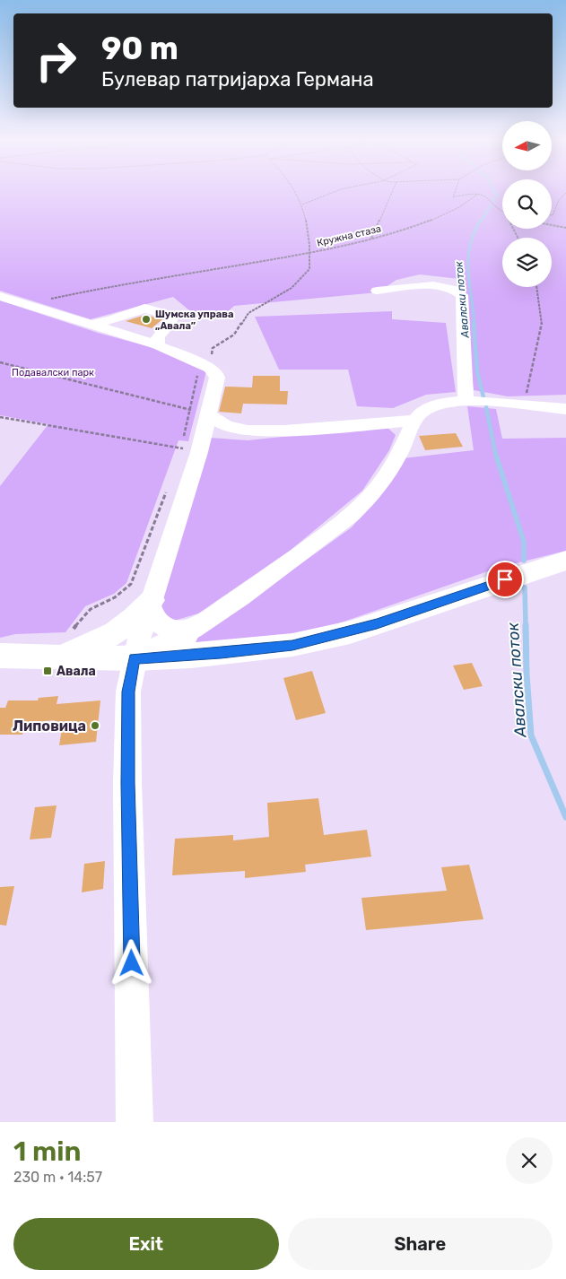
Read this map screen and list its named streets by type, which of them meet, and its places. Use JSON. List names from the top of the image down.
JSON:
{
  "streets": {
    "path": ["Кружна стаза"]
  },
  "water": ["Авалски поток"],
  "parks": ["Подавалски парк"],
  "places": {
    "other": ["Шумска управа „Авала”", "Липовица"],
    "transit": ["Авала"]
  },
  "north": "left",
  "page": {
    "turn": ["90 m", "Булевар патријарха Германа"],
    "heading": ["1 min", "230 m · 14:57"],
    "buttons": ["Exit", "Share"]
  }
}
